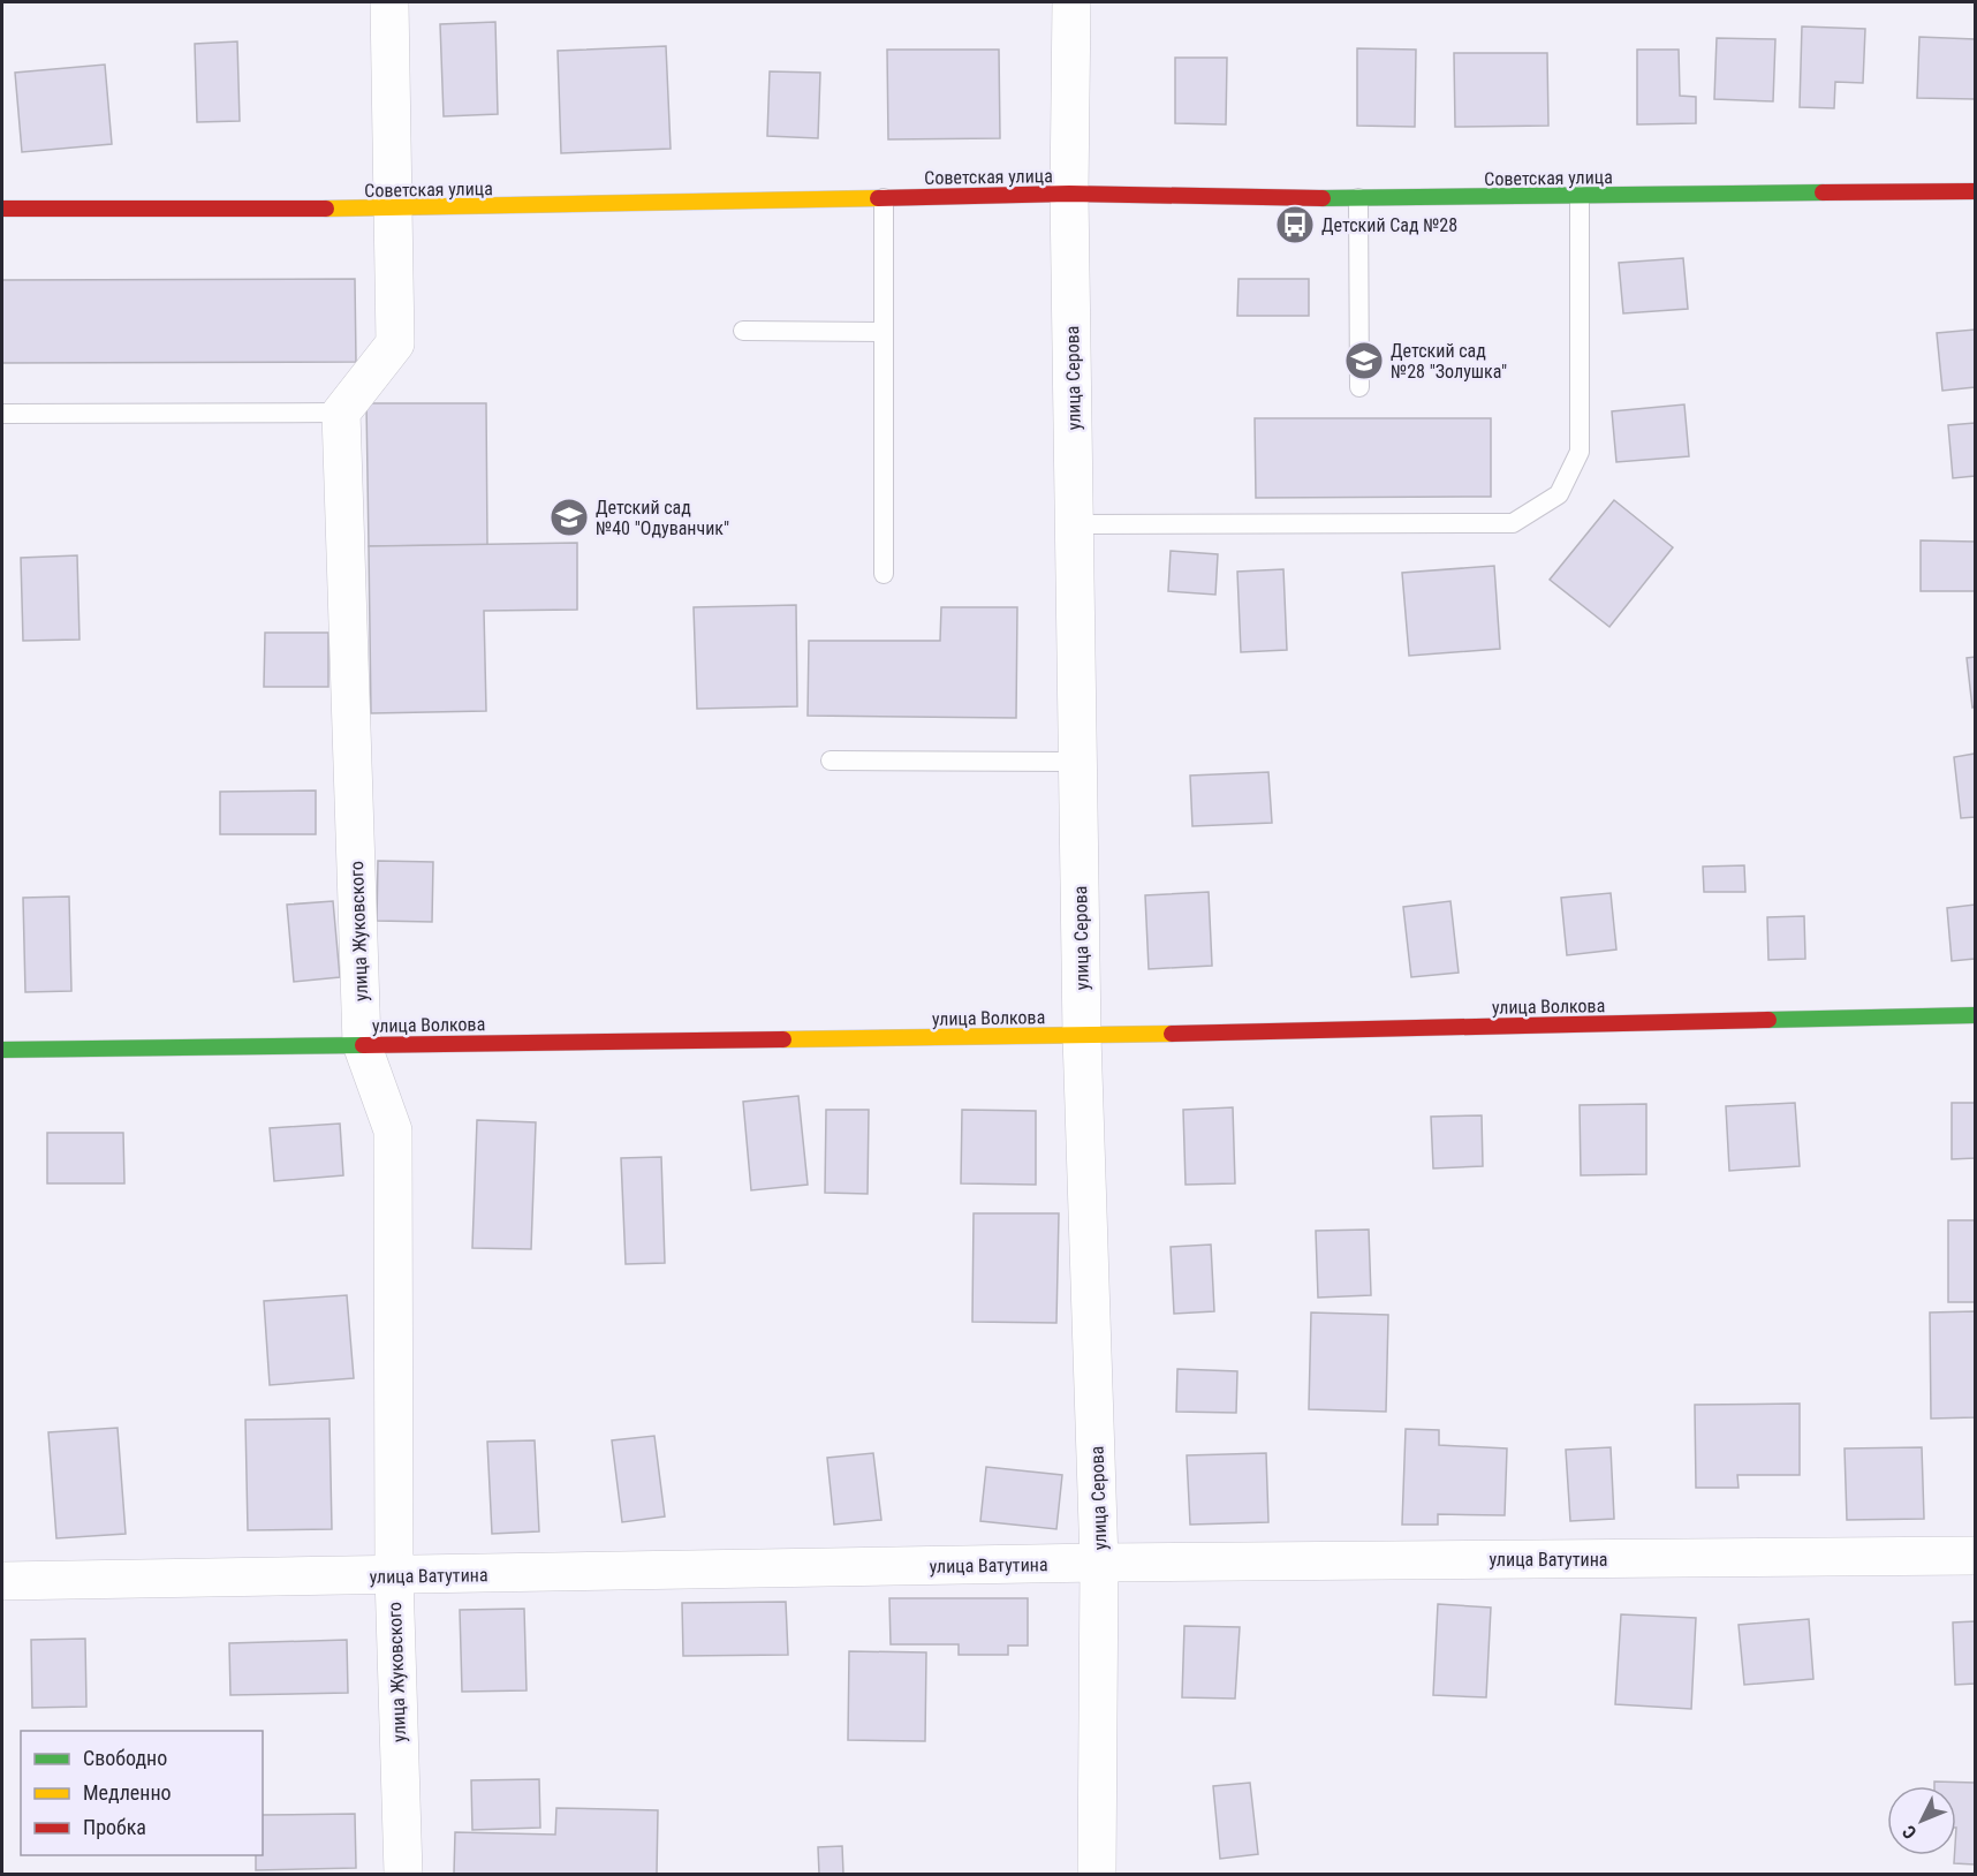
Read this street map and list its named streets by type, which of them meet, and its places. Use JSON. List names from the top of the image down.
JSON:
{
  "streets": {
    "street": [
      "Советская улица",
      "улица Серова",
      "улица Жуковского",
      "улица Волкова",
      "улица Ватутина"
    ]
  },
  "crossings": [
    ["Советская улица", "улица Серова"],
    ["улица Серова", "улица Волкова"],
    ["улица Серова", "улица Ватутина"],
    ["улица Жуковского", "улица Волкова"],
    ["улица Жуковского", "улица Ватутина"]
  ],
  "places": {
    "bus stop": ["Детский Сад №28"],
    "school or university": ["Детский сад №28 \"Золушка\"", "Детский сад №40 \"Одуванчик\""]
  },
  "legend": ["Свободно", "Медленно", "Пробка"],
  "north": "bottom left"
}
